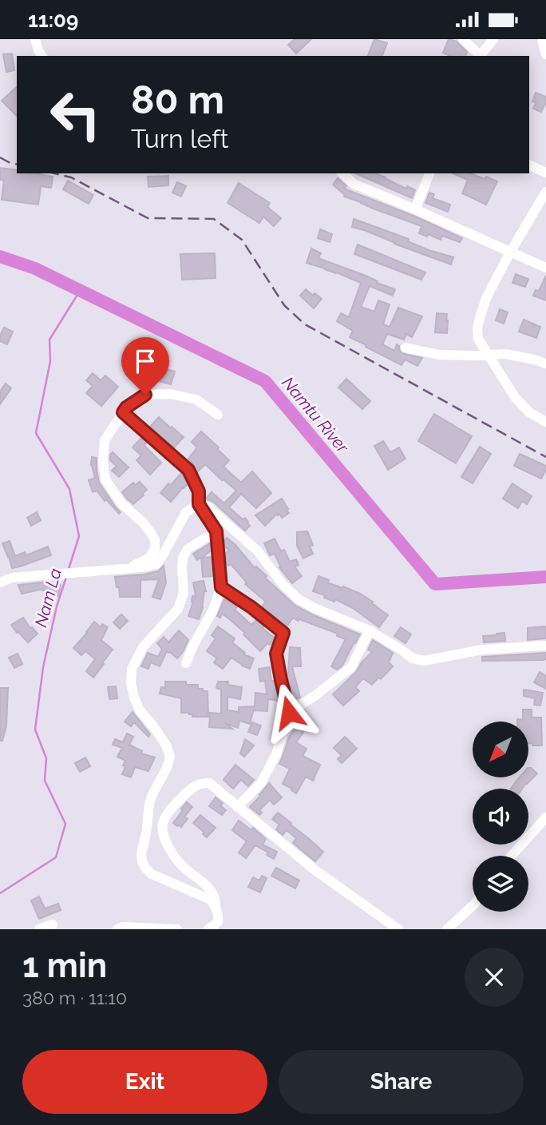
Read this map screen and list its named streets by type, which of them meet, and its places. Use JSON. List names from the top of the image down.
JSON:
{
  "water": ["Namtu River", "Nam La"],
  "north": "bottom left",
  "page": {
    "status": "11:09",
    "turn": ["80 m", "Turn left"],
    "heading": ["1 min", "380 m · 11:10"],
    "buttons": ["Exit", "Share"]
  }
}
